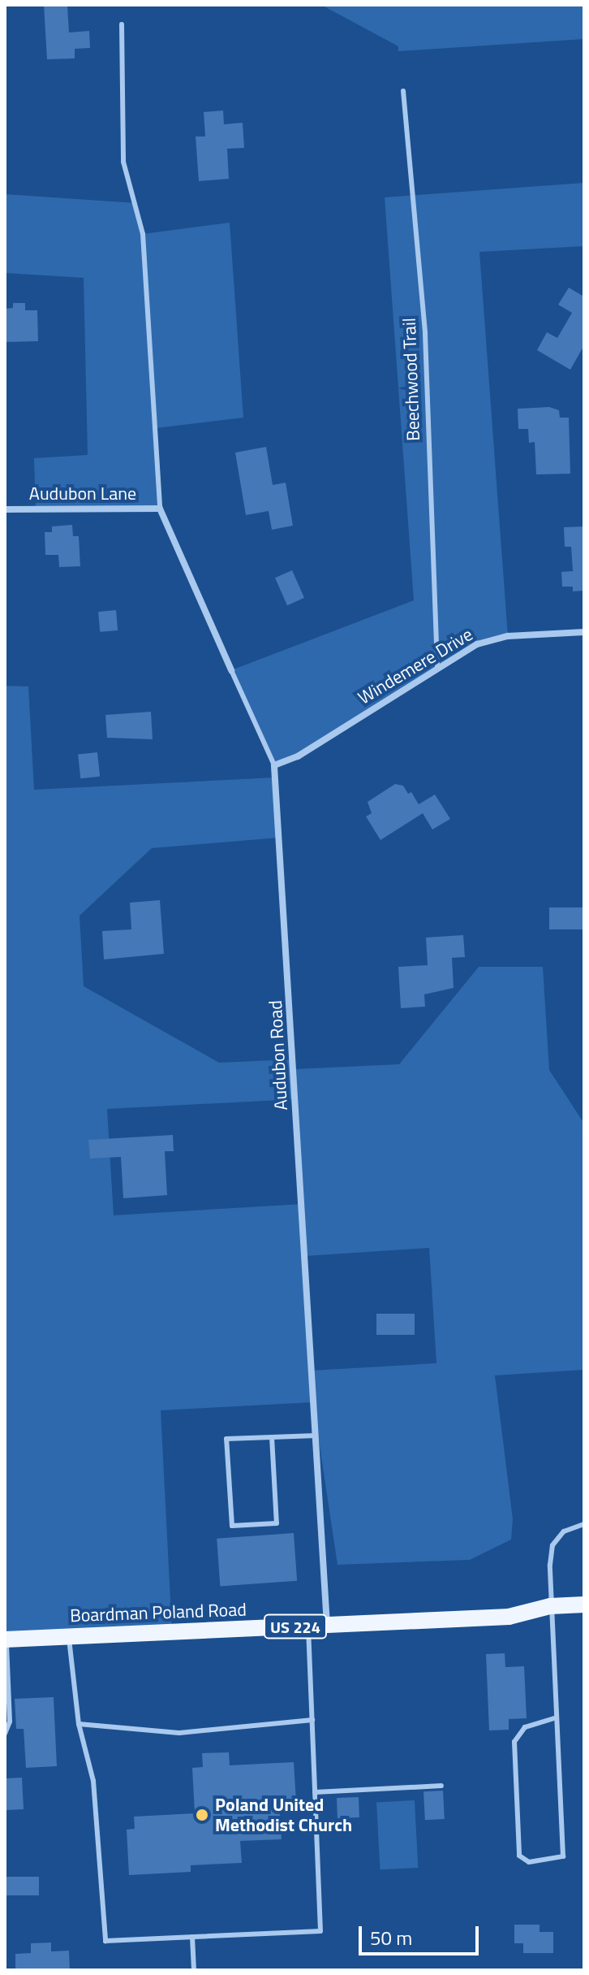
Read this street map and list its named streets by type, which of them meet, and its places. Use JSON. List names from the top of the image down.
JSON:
{
  "streets": {
    "main road": ["Boardman Poland Road", "US 224"],
    "street": ["Audubon Lane", "Windemere Drive", "Audubon Road"],
    "lane": ["Beechwood Trail"]
  },
  "crossings": [
    ["Beechwood Trail", "Windemere Drive"],
    ["Audubon Lane", "Audubon Road"],
    ["Windemere Drive", "Audubon Road"],
    ["Audubon Road", "Boardman Poland Road"]
  ],
  "places": ["Poland United Methodist Church"],
  "scale_bar": "50 m"
}
